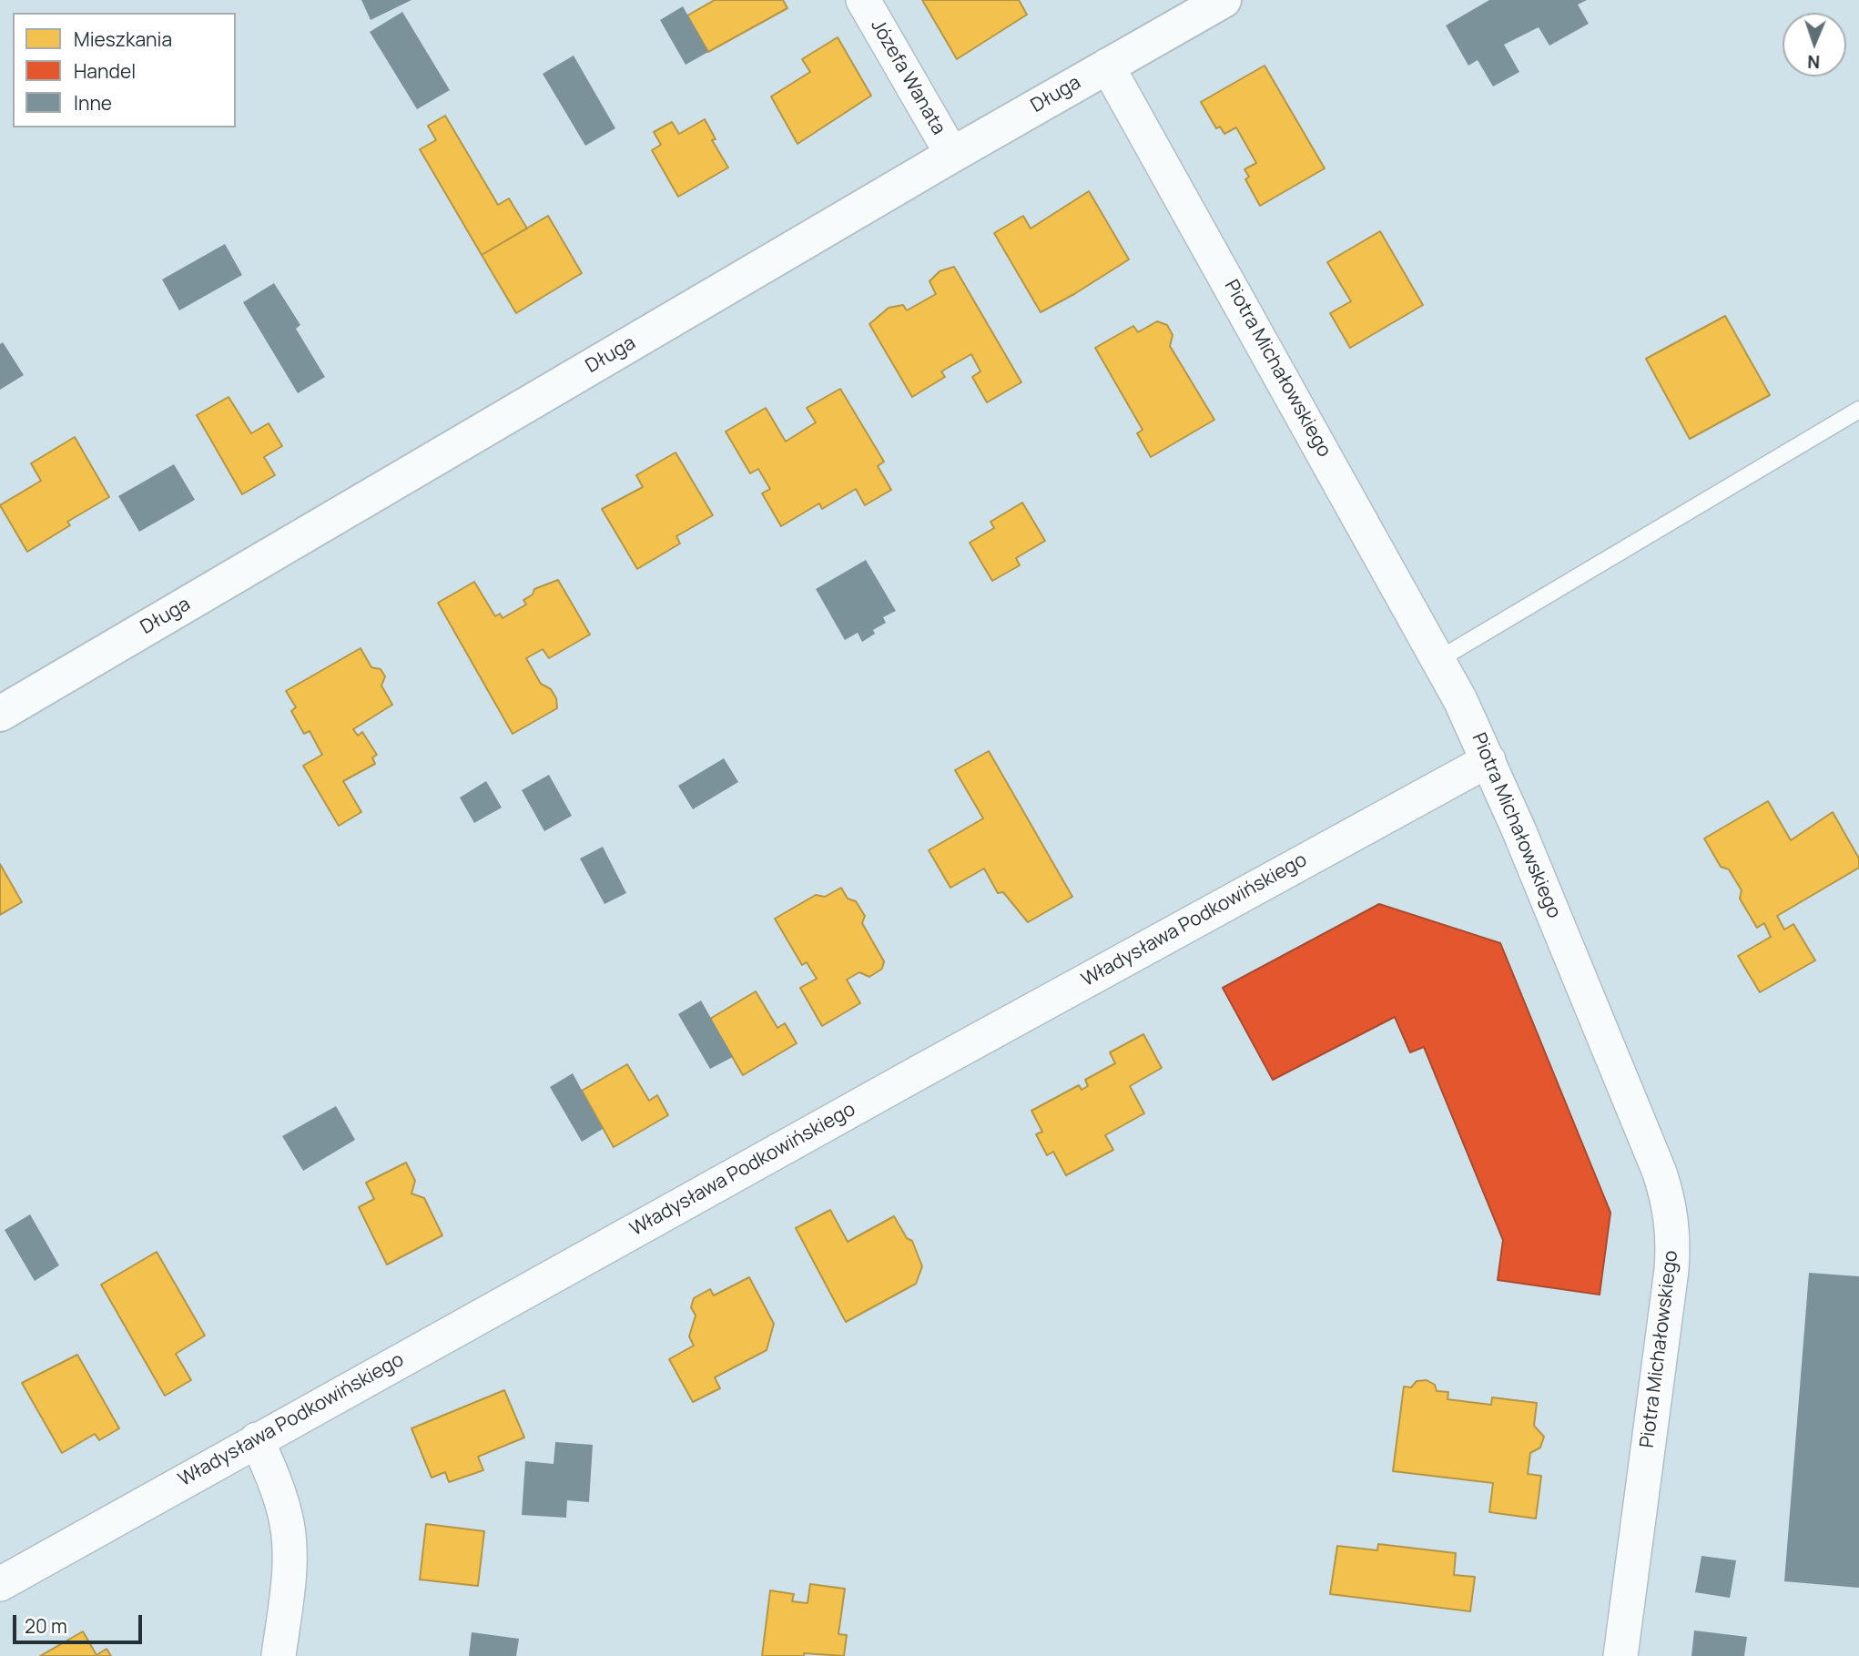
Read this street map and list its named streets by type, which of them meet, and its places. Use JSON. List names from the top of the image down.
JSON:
{
  "streets": {
    "street": [
      "Józefa Wanata",
      "Długa",
      "Piotra Michałowskiego",
      "Władysława Podkowińskiego"
    ]
  },
  "crossings": [
    ["Józefa Wanata", "Długa"],
    ["Długa", "Piotra Michałowskiego"],
    ["Piotra Michałowskiego", "Władysława Podkowińskiego"]
  ],
  "legend": ["Mieszkania", "Handel", "Inne"],
  "scale_bar": "20 m",
  "north": "bottom"
}
